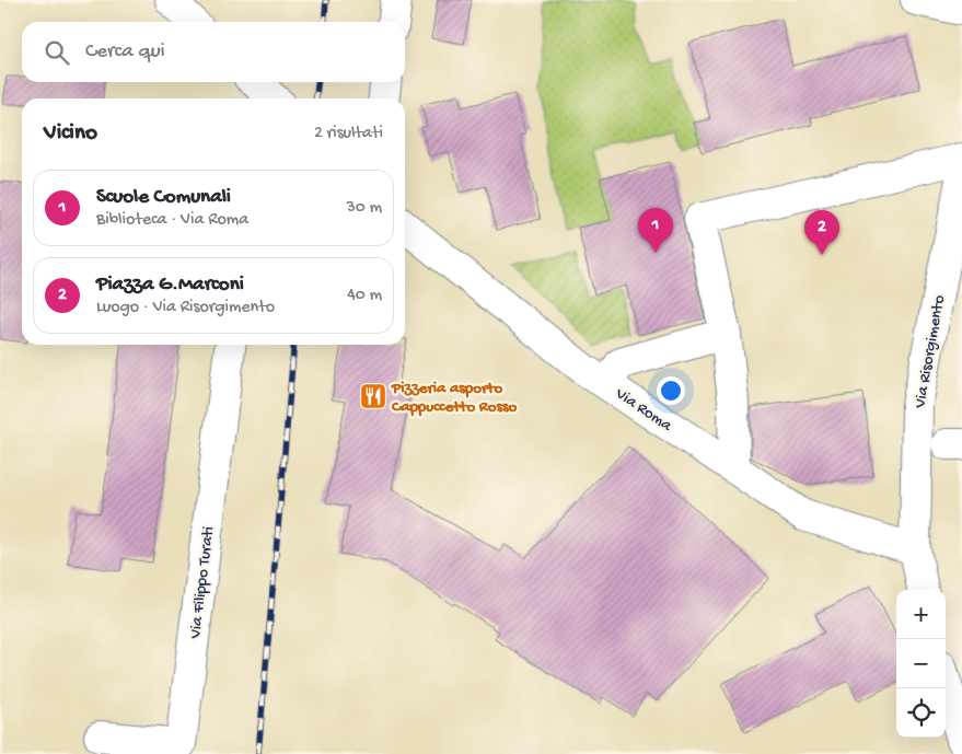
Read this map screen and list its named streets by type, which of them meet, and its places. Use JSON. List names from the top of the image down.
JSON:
{
  "streets": {
    "street": ["Via Risorgimento", "Via Roma", "Via Filippo Turati"]
  },
  "crossings": [
    ["Via Risorgimento", "Via Roma"]
  ],
  "places": {
    "restaurant": ["Pizzeria asporto Cappuccetto Rosso"]
  },
  "page": {
    "search": "Cerca qui",
    "heading": ["Vicino", "2 risultati"],
    "list": [
      {
        "mark": "1",
        "name": "Scuole Comunali",
        "note": "Biblioteca · Via Roma",
        "value": "30 m"
      },
      {
        "mark": "2",
        "name": "Piazza G.Marconi",
        "note": "Luogo · Via Risorgimento",
        "value": "40 m"
      }
    ],
    "pins": ["1", "2"],
    "map_buttons": ["+", "−"]
  }
}
